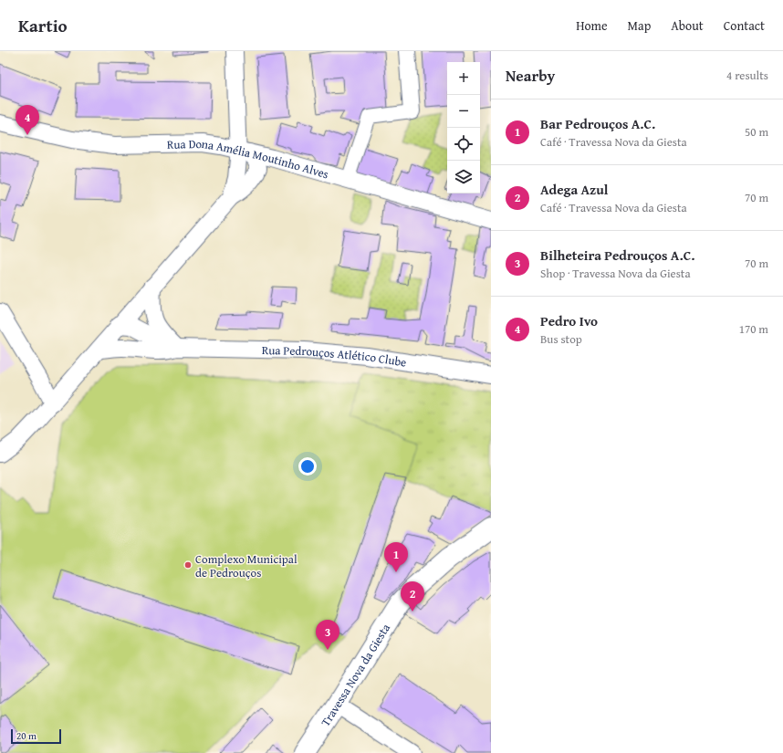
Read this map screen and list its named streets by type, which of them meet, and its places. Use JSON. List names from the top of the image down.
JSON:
{
  "streets": {
    "street": ["Rua Dona Amélia Moutinho Alves", "Rua Pedrouços Atlético Clube", "Travessa Nova da Giesta"]
  },
  "places": ["Complexo Municipal de Pedrouços"],
  "scale_bar": "20 m",
  "page": {
    "header": "Kartio",
    "nav": [
      "Home",
      "Map",
      "About",
      "Contact"
    ],
    "heading": ["Nearby", "4 results"],
    "map_buttons": ["+", "−"],
    "list": [
      {
        "mark": "1",
        "name": "Bar Pedrouços A.C.",
        "note": "Café · Travessa Nova da Giesta",
        "value": "50 m"
      },
      {
        "mark": "2",
        "name": "Adega Azul",
        "note": "Café · Travessa Nova da Giesta",
        "value": "70 m"
      },
      {
        "mark": "3",
        "name": "Bilheteira Pedrouços A.C.",
        "note": "Shop · Travessa Nova da Giesta",
        "value": "70 m"
      },
      {
        "mark": "4",
        "name": "Pedro Ivo",
        "note": "Bus stop",
        "value": "170 m"
      }
    ],
    "pins": [
      "4",
      "1",
      "2",
      "3"
    ],
    "scale": "20 m"
  }
}
